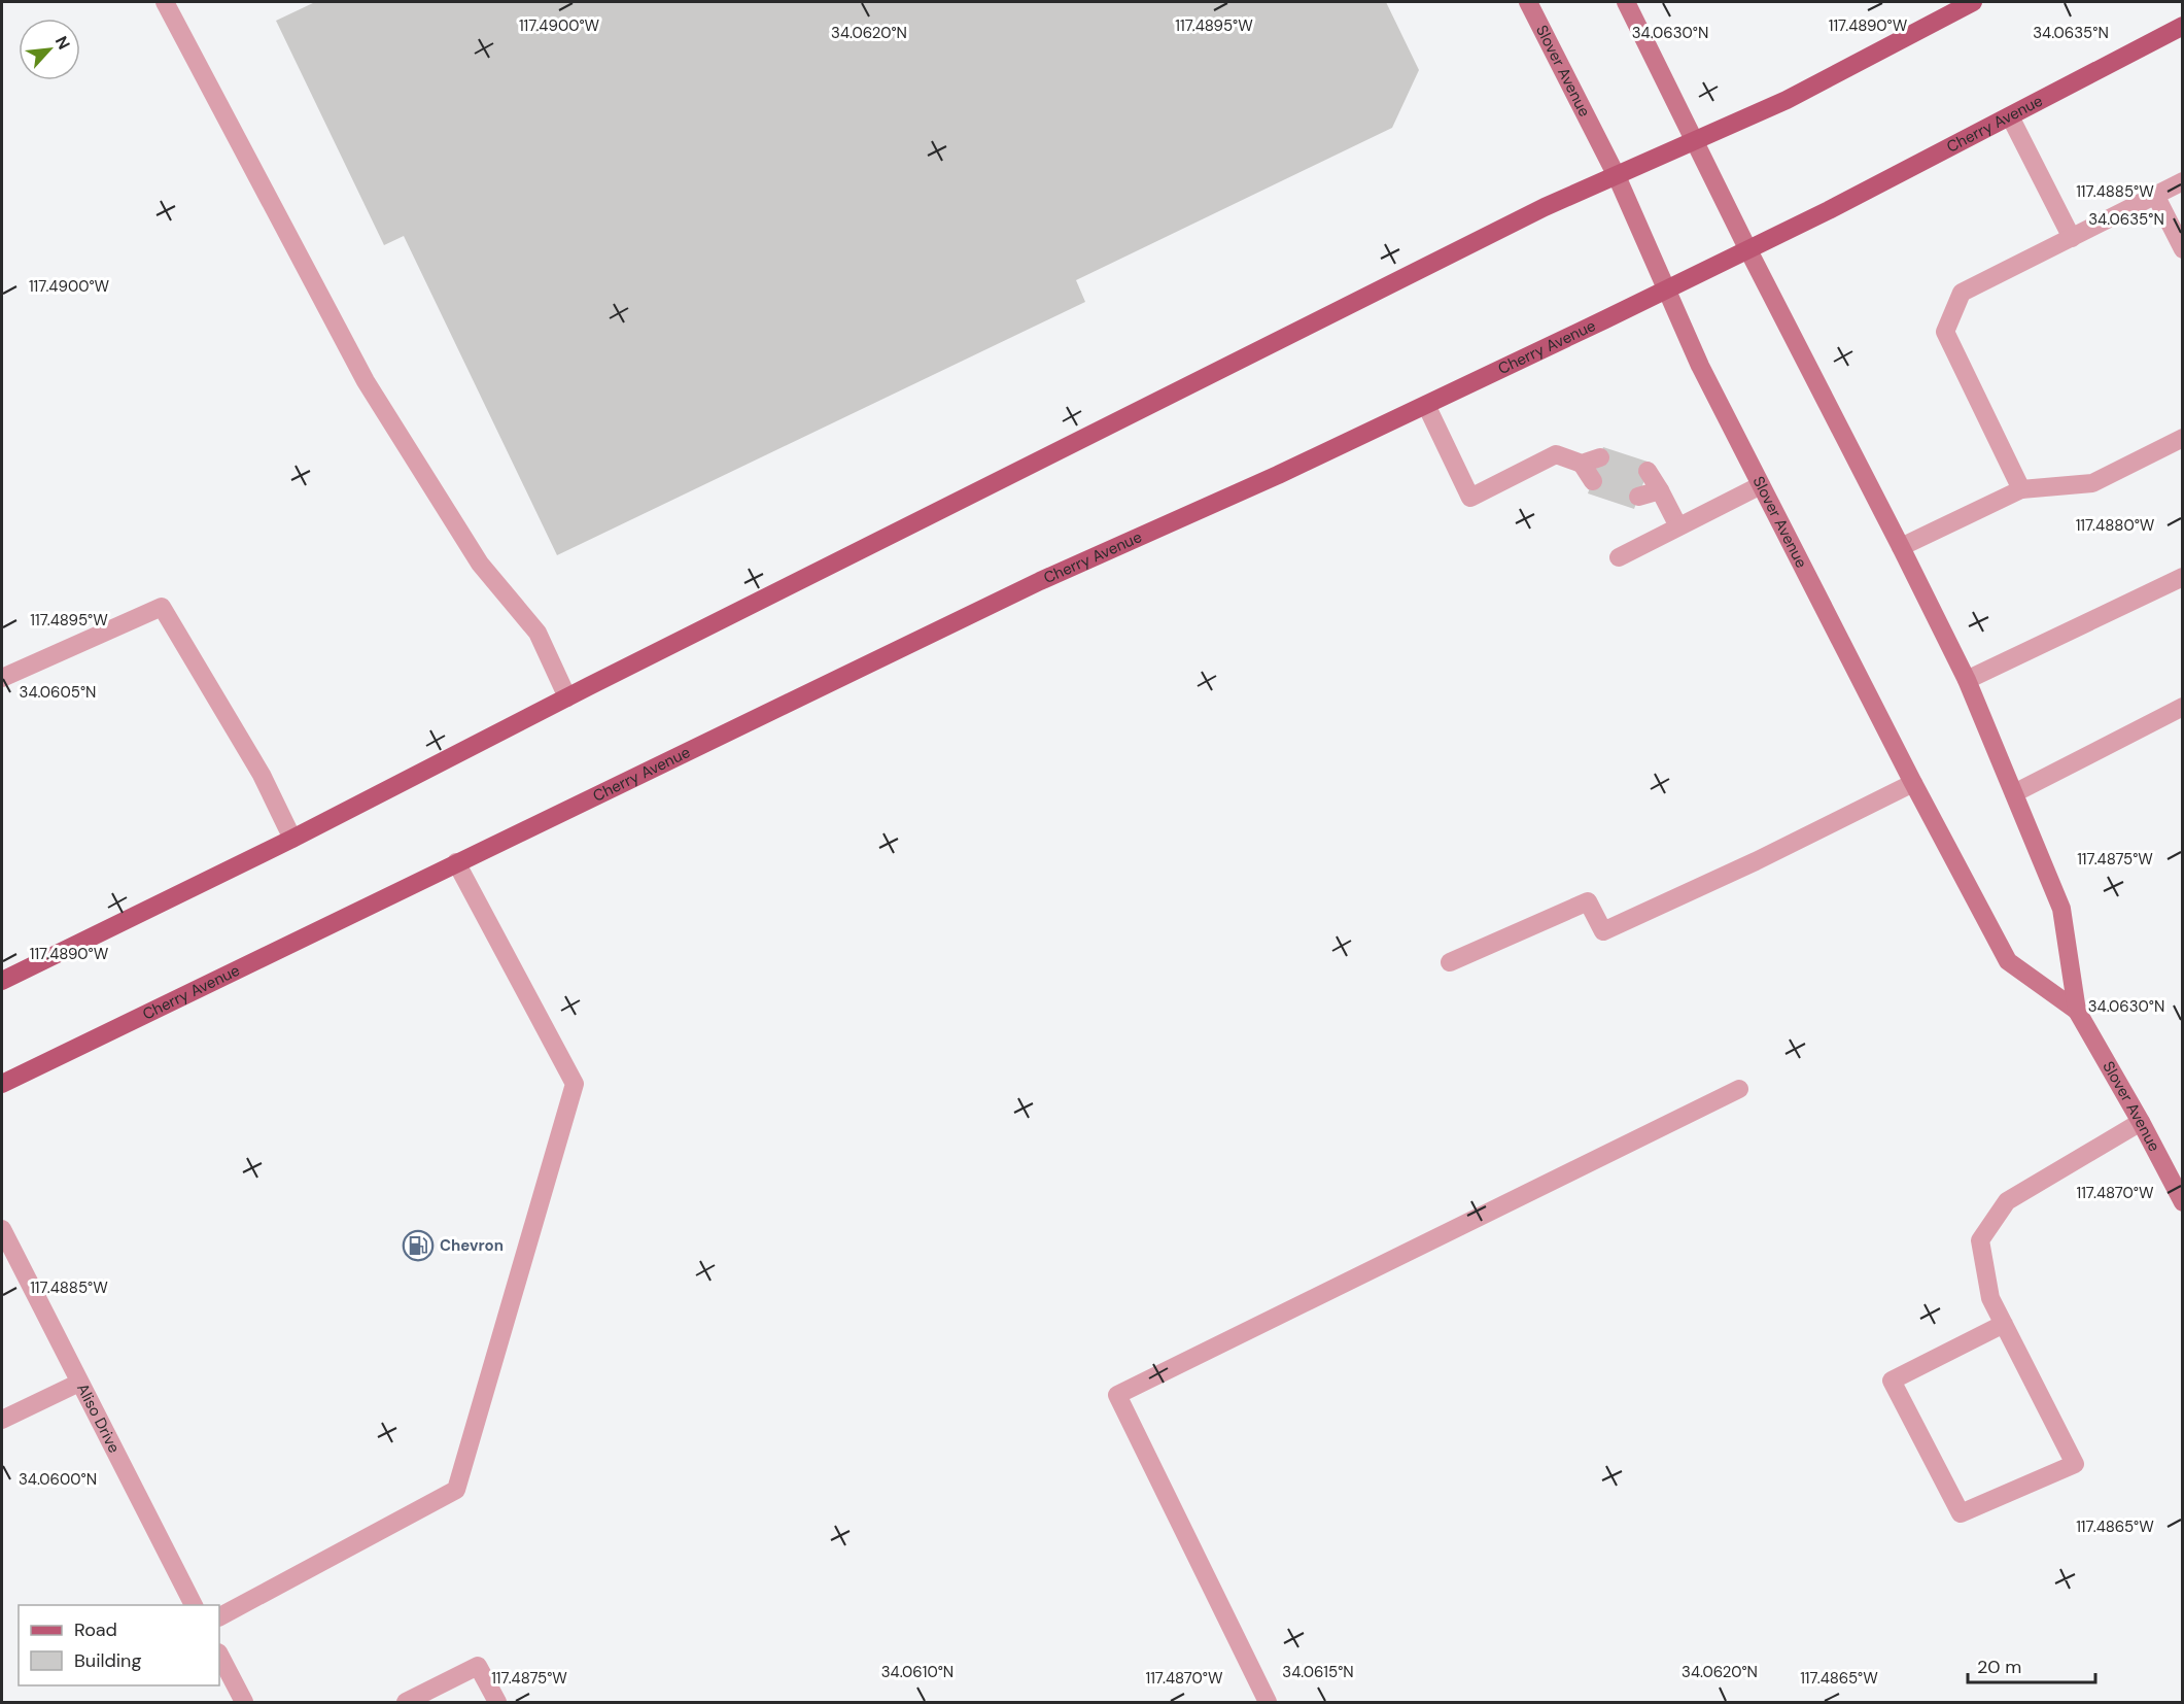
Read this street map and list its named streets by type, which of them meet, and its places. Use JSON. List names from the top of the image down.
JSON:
{
  "streets": {
    "main road": ["Slover Avenue", "Cherry Avenue"],
    "street": ["Aliso Drive"]
  },
  "crossings": [
    ["Slover Avenue", "Cherry Avenue"]
  ],
  "places": {
    "fuel station": ["Chevron"]
  },
  "legend": ["Road", "Building"],
  "scale_bar": "20 m",
  "north": "top right",
  "coordinates": [
    "117.4900°W",
    "117.4895°W",
    "117.4890°W",
    "34.0620°N",
    "34.0630°N",
    "34.0635°N",
    "117.4885°W",
    "117.4880°W",
    "34.0605°N",
    "117.4875°W",
    "117.4870°W",
    "34.0600°N",
    "117.4865°W",
    "34.0610°N",
    "34.0615°N"
  ]
}
